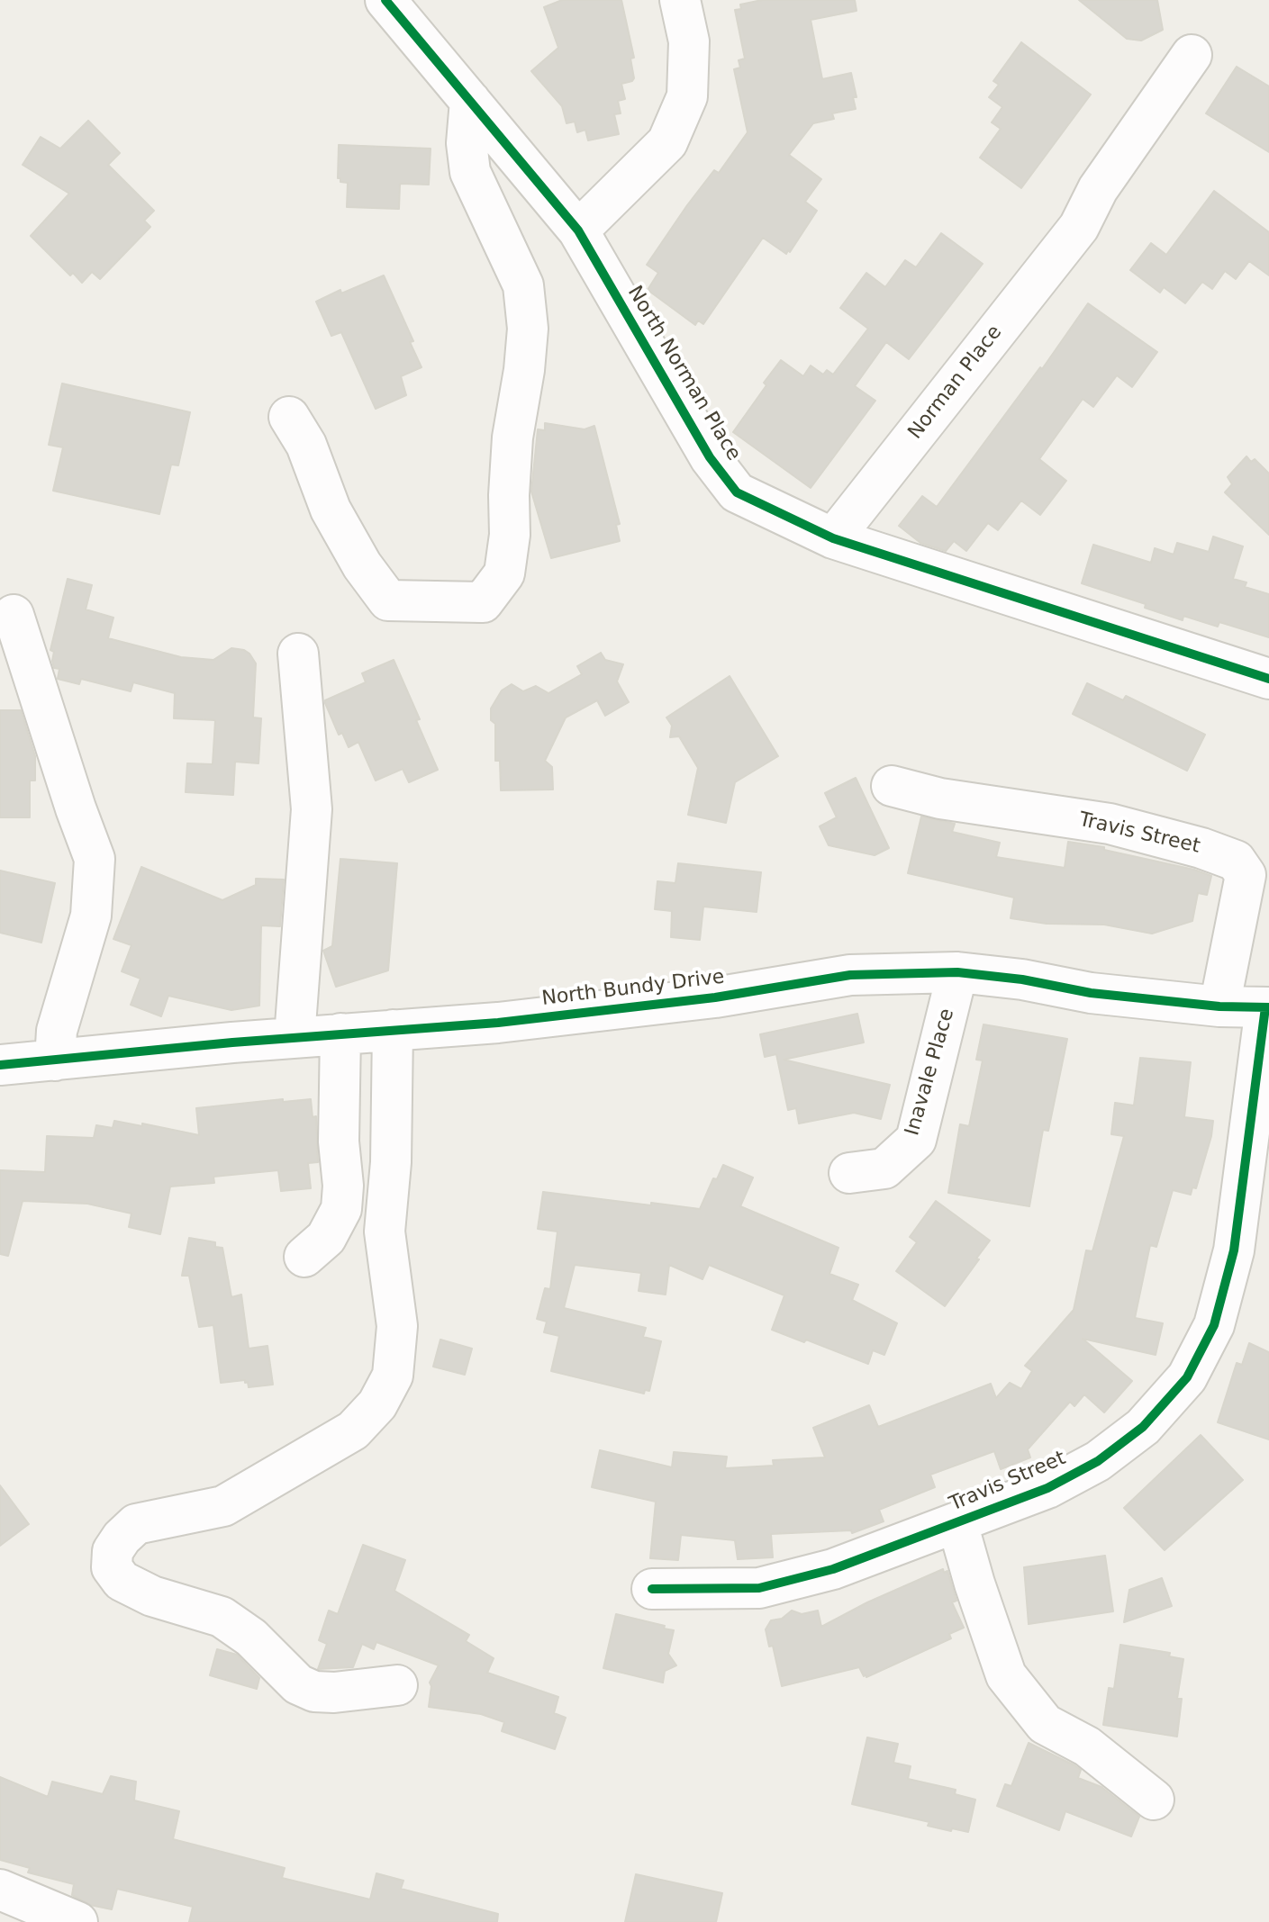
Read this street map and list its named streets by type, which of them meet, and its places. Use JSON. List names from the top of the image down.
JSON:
{
  "streets": {
    "street": [
      "North Norman Place",
      "Norman Place",
      "Travis Street",
      "North Bundy Drive",
      "Inavale Place"
    ]
  },
  "crossings": [
    ["North Norman Place", "Norman Place"],
    ["Travis Street", "North Bundy Drive"],
    ["North Bundy Drive", "Inavale Place"]
  ]
}
